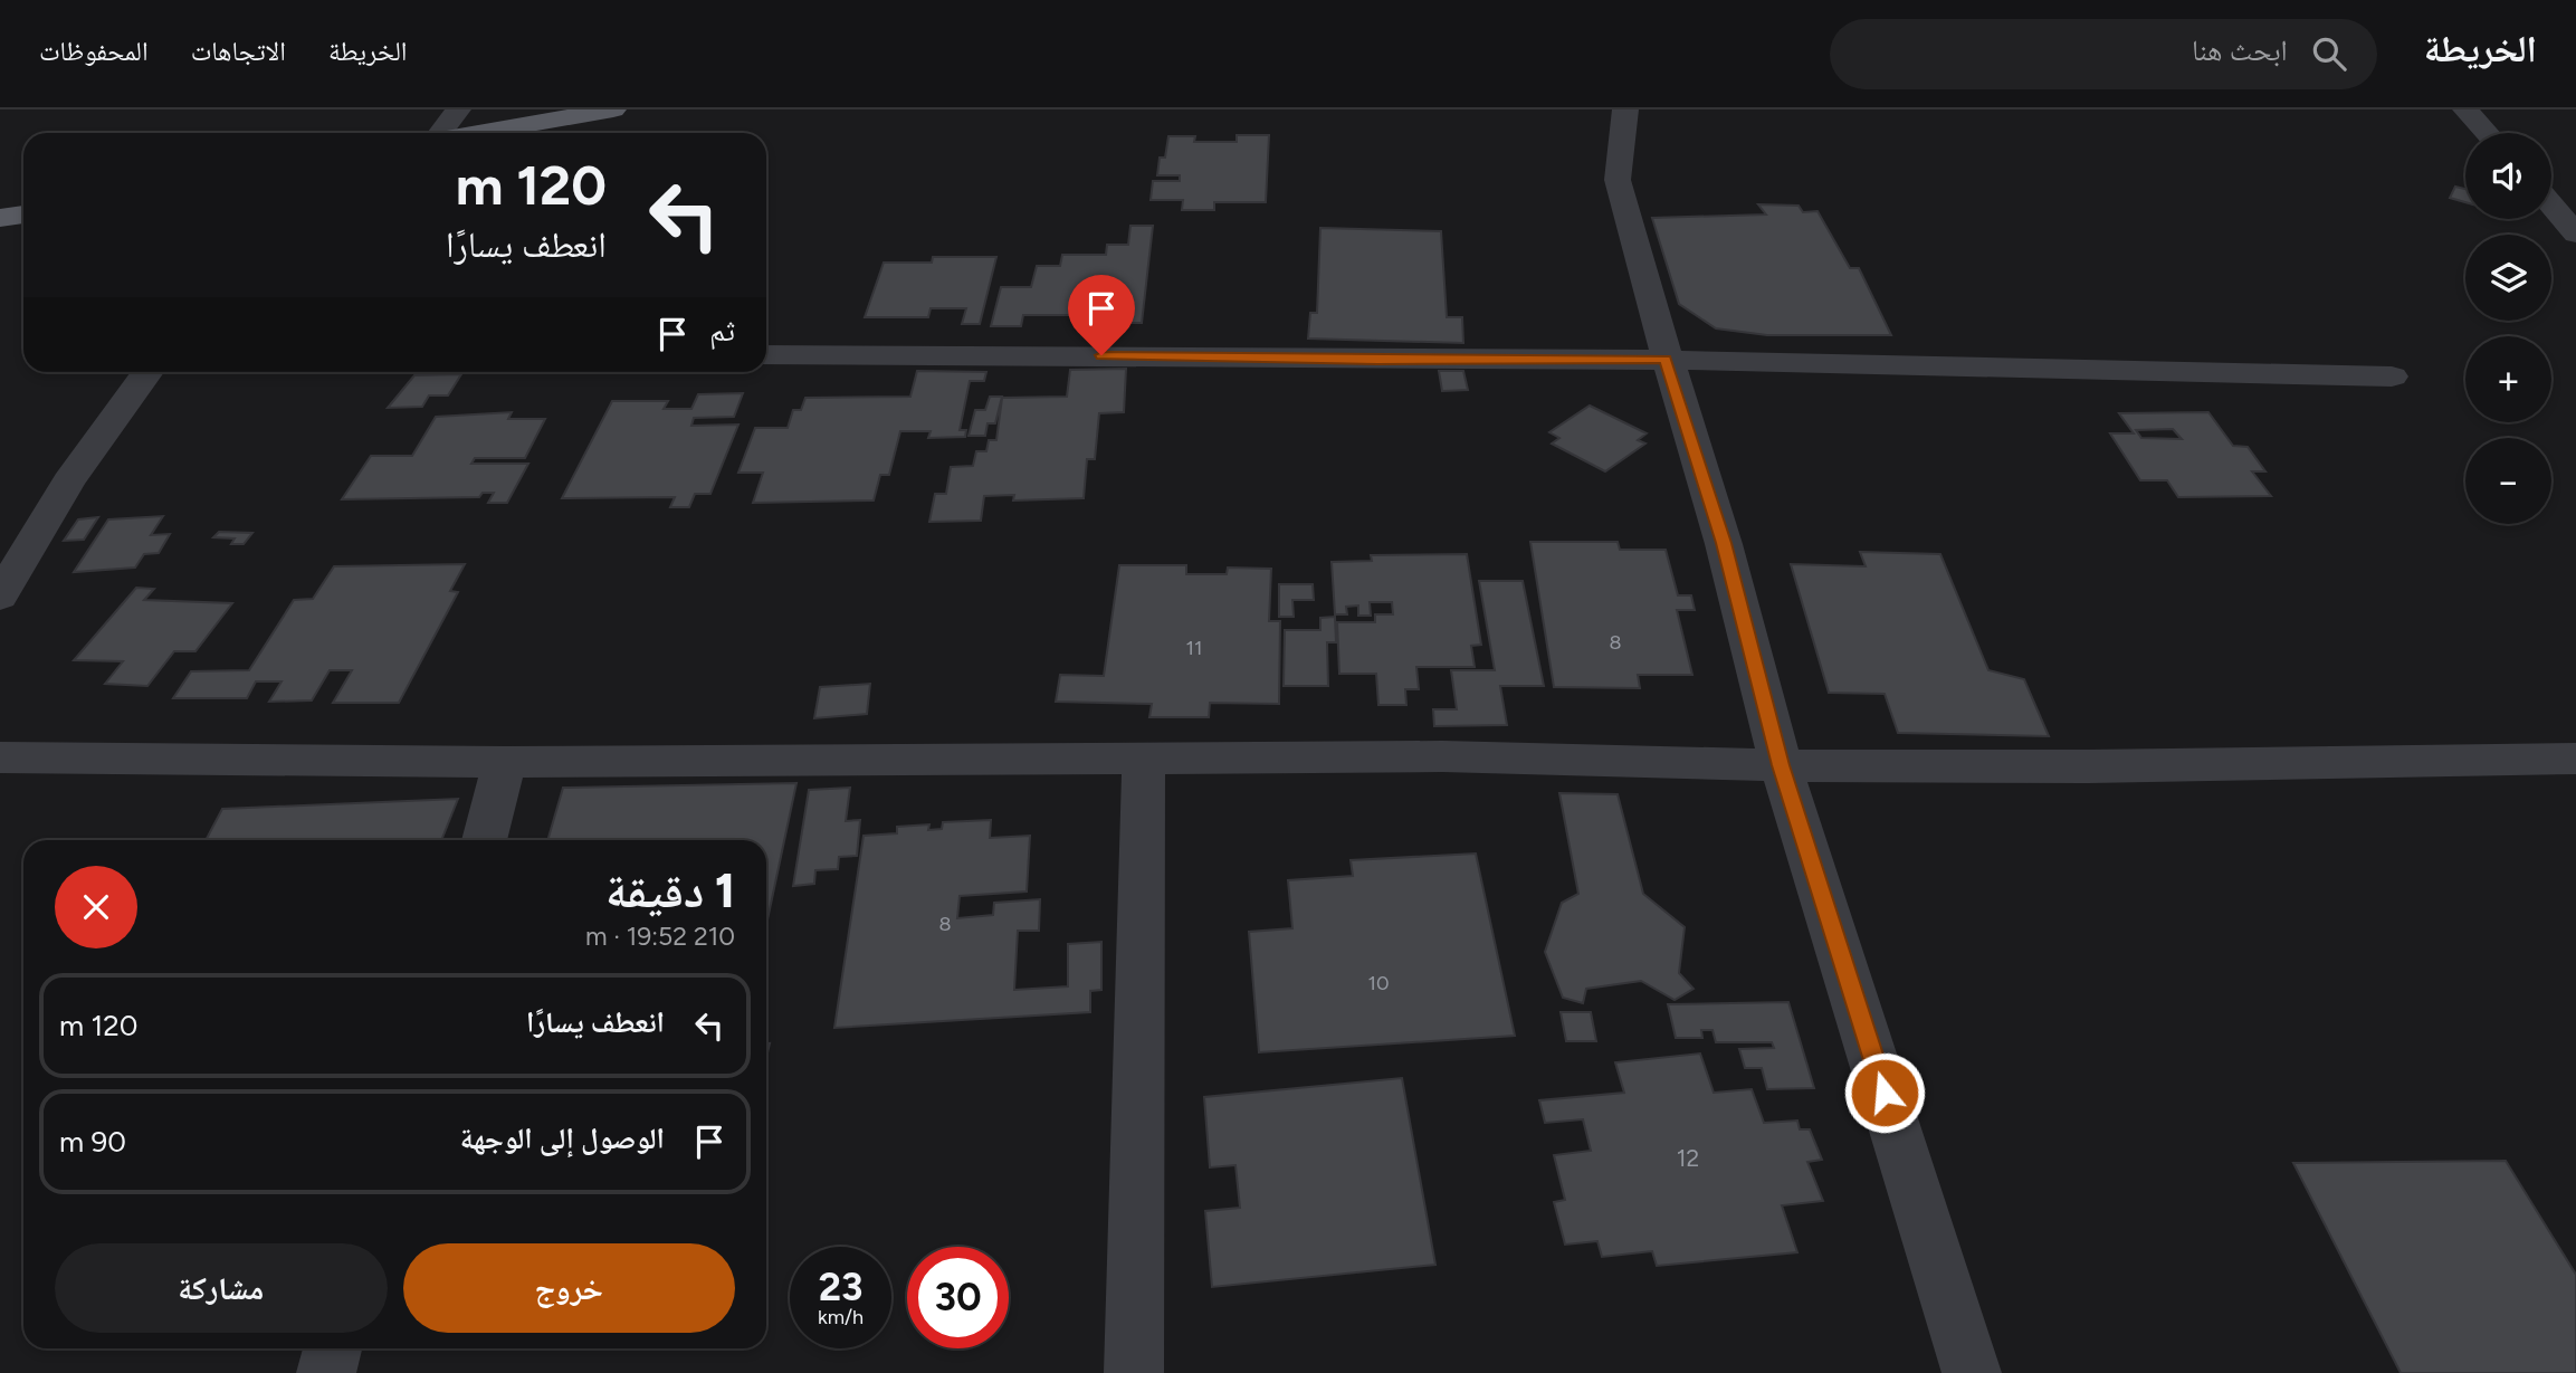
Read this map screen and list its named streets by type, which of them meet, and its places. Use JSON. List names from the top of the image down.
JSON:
{
  "house_numbers": [
    "8",
    "11",
    "8",
    "10",
    "12"
  ],
  "page": {
    "header": "الخريطة",
    "search": "ابحث هنا",
    "nav": ["الخريطة", "الاتجاهات", "المحفوظات"],
    "map_buttons": ["+", "−"],
    "turn": ["120 m", "انعطف يسارًا"],
    "then": "ثم",
    "heading": ["1 دقيقة", "210 m · 19:52"],
    "list": [
      {
        "name": "انعطف يسارًا",
        "value": "120 m"
      },
      {
        "name": "الوصول إلى الوجهة",
        "value": "90 m"
      }
    ],
    "buttons": ["خروج", "مشاركة"],
    "speed": "23 km/h",
    "limit": "30"
  }
}
